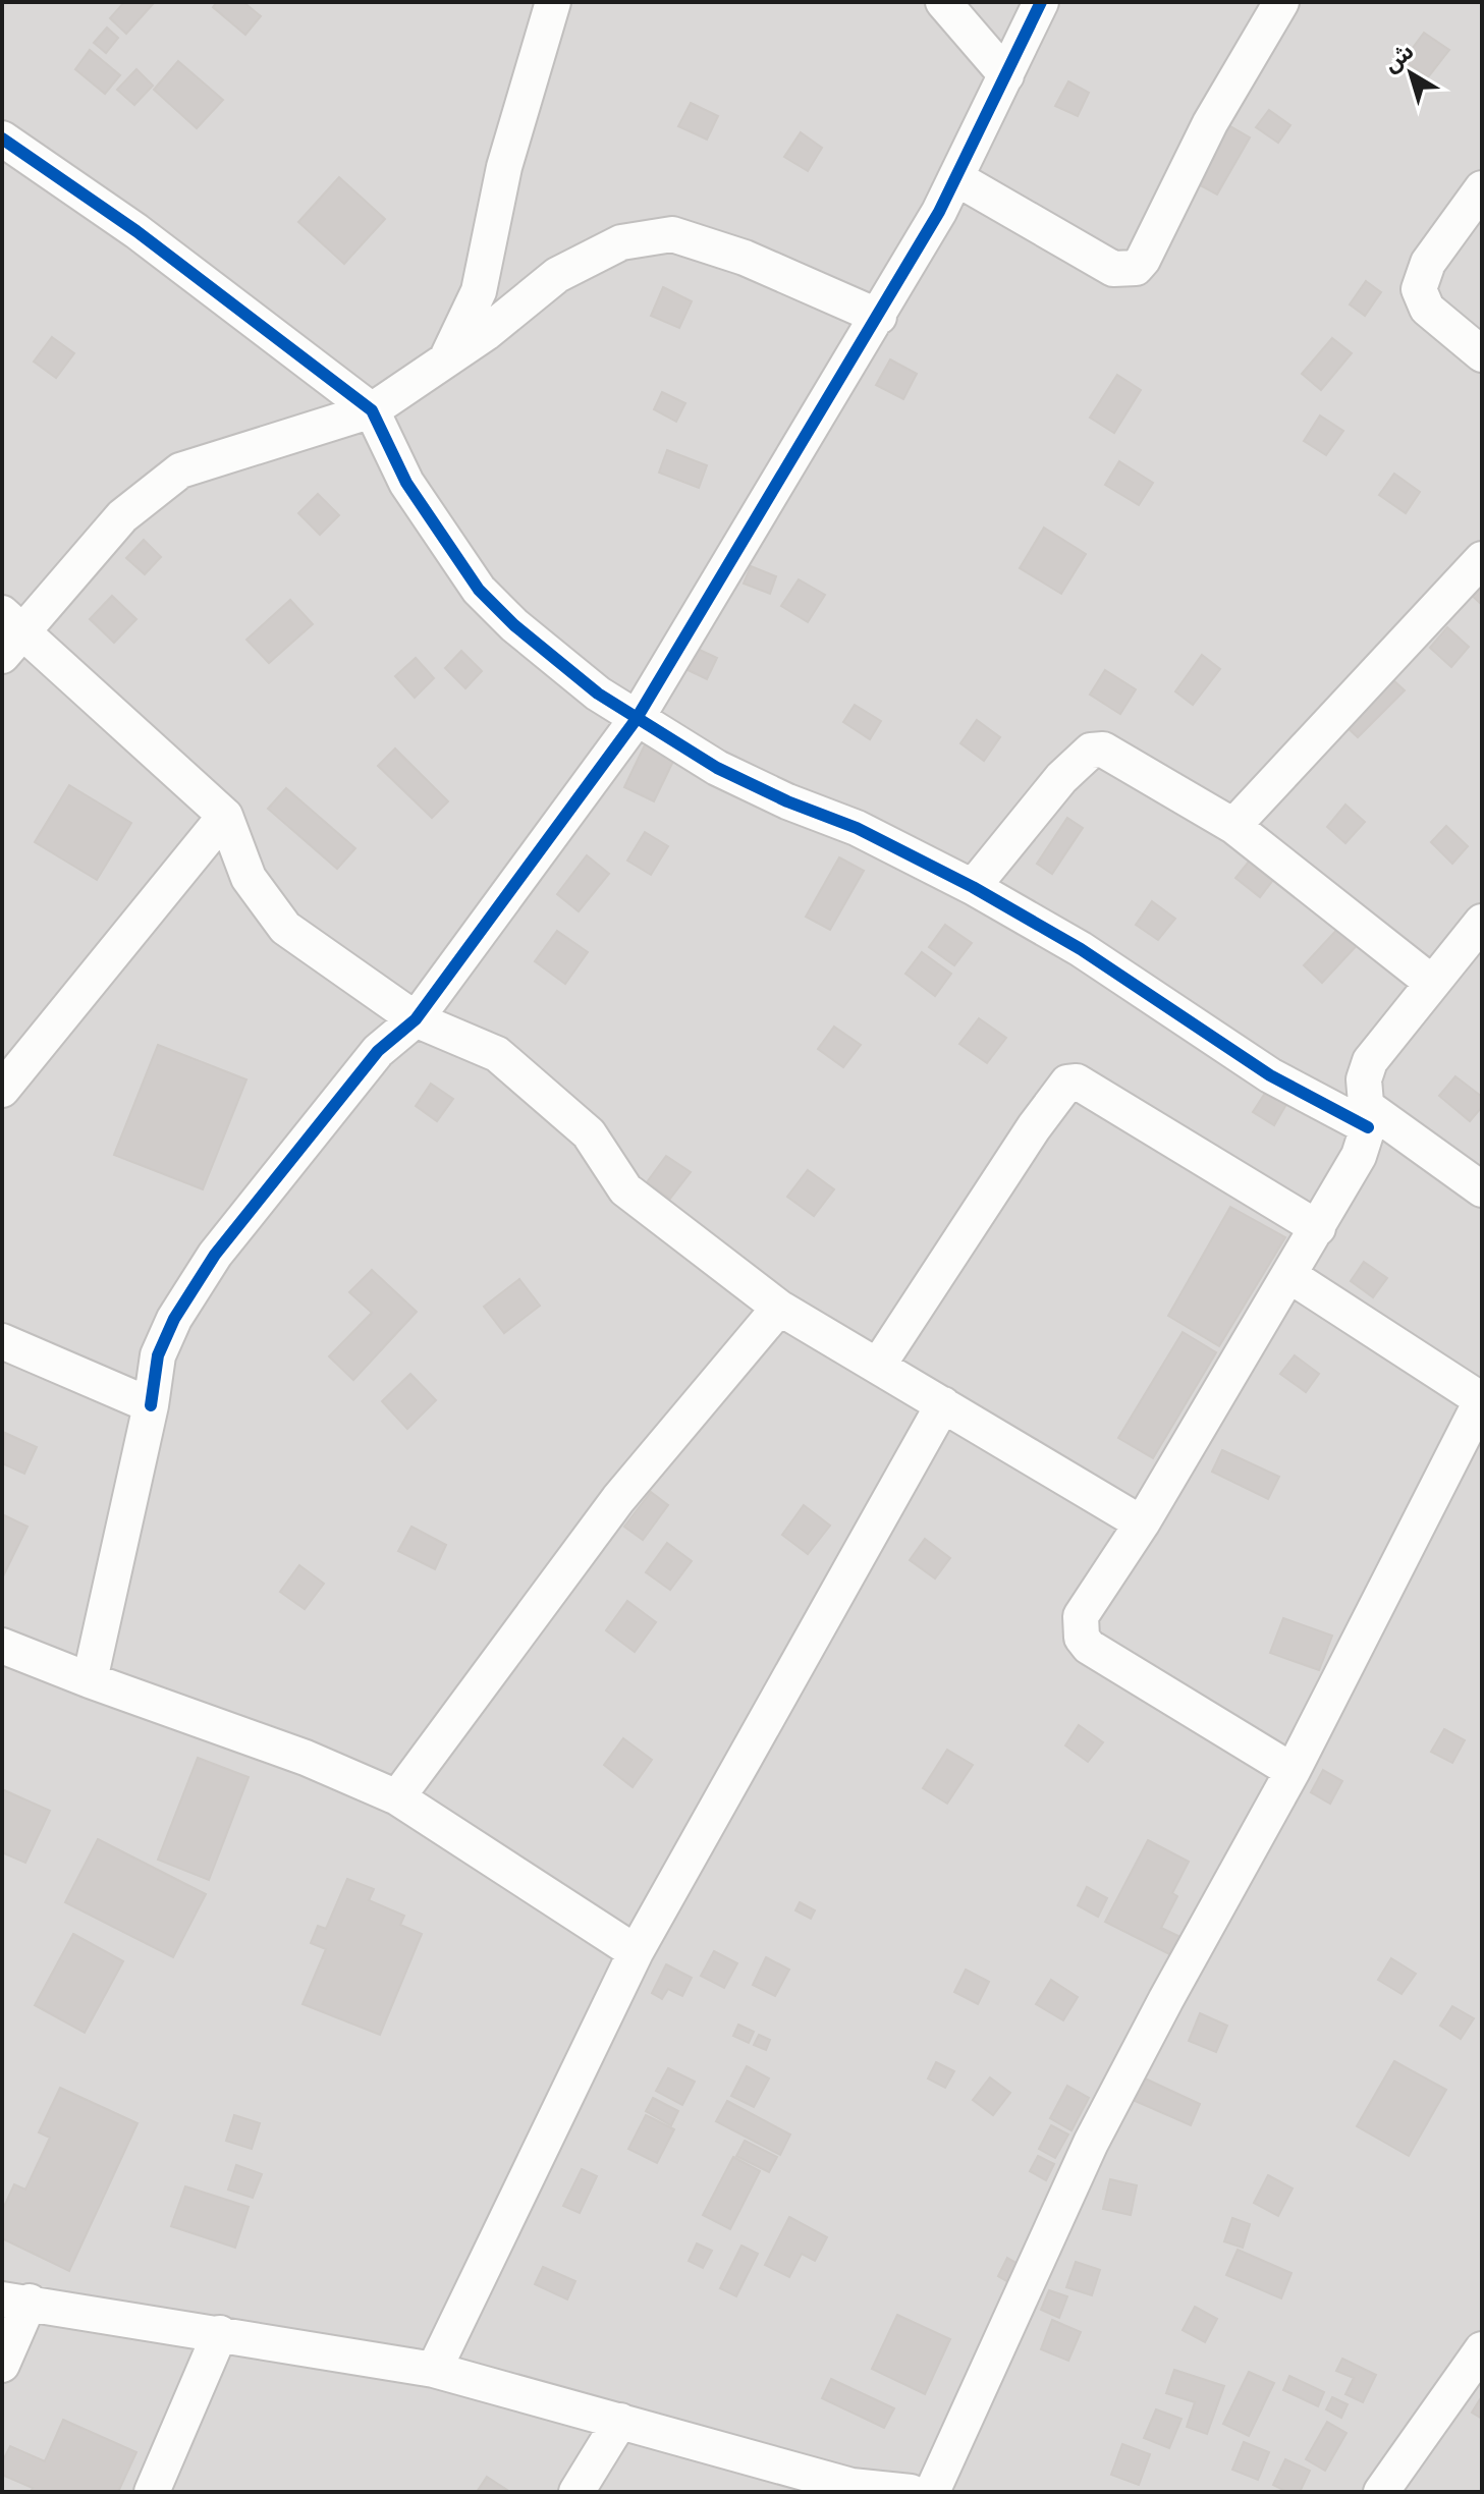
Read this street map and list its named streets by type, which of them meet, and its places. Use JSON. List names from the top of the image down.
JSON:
{
  "north": "top left"
}
